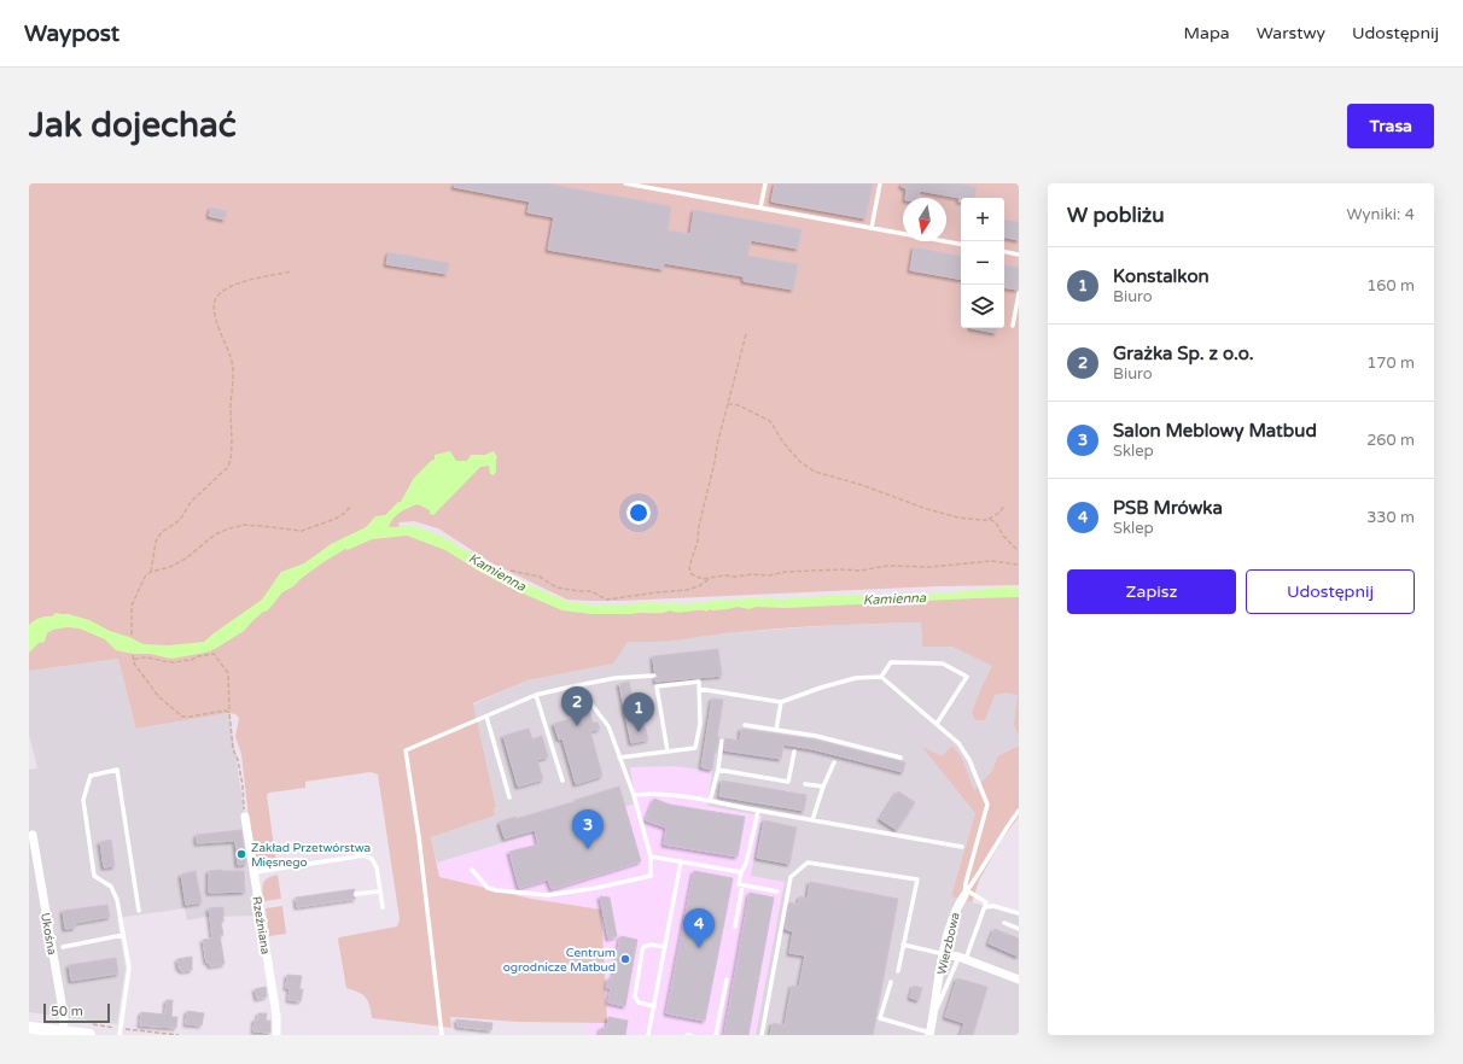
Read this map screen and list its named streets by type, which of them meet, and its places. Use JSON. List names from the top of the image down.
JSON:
{
  "streets": {
    "street": ["Rzeźniana", "Ukośna", "Wierzbowa"]
  },
  "water": ["Kamienna"],
  "places": ["Zakład Przetwórstwa Mięsnego", "Centrum ogrodnicze Matbud"],
  "scale_bar": "50 m",
  "north": "bottom",
  "page": {
    "header": "Waypost",
    "nav": ["Mapa", "Warstwy", "Udostępnij"],
    "buttons": [
      "Trasa",
      ["Zapisz", "Udostępnij"]
    ],
    "title": "Jak dojechać",
    "heading": ["W pobliżu", "Wyniki: 4"],
    "map_buttons": ["+", "−"],
    "list": [
      {
        "mark": "1",
        "name": "Konstalkon",
        "note": "Biuro",
        "value": "160 m"
      },
      {
        "mark": "2",
        "name": "Grażka Sp. z o.o.",
        "note": "Biuro",
        "value": "170 m"
      },
      {
        "mark": "3",
        "name": "Salon Meblowy Matbud",
        "note": "Sklep",
        "value": "260 m"
      },
      {
        "mark": "4",
        "name": "PSB Mrówka",
        "note": "Sklep",
        "value": "330 m"
      }
    ],
    "pins": [
      "2",
      "1",
      "3",
      "4"
    ],
    "scale": "50 m"
  }
}
